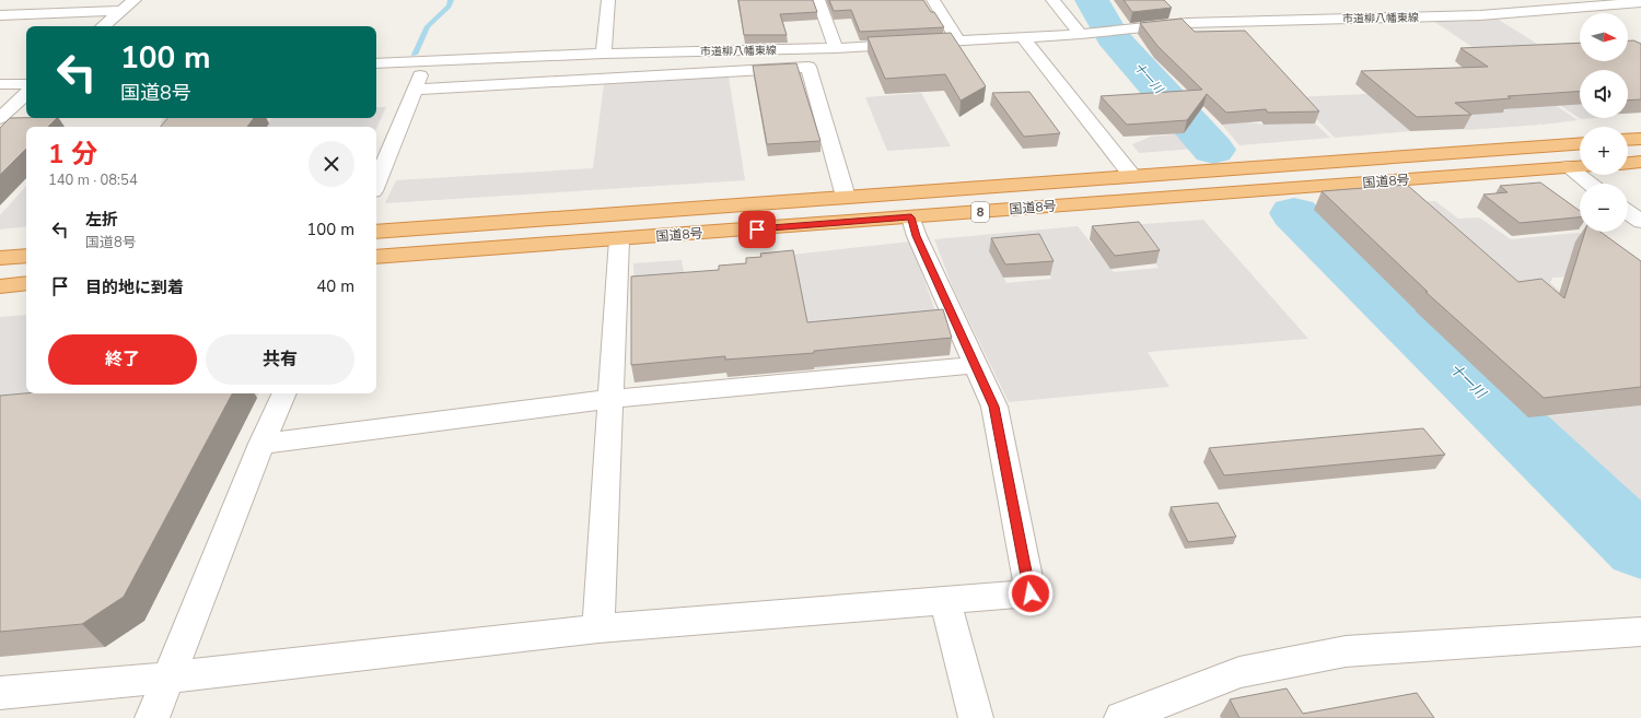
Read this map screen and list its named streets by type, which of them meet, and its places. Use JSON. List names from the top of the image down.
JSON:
{
  "streets": {
    "highway": ["国道8号", "8"],
    "street": ["市道柳八幡東線"]
  },
  "water": ["十一川"],
  "north": "right",
  "page": {
    "map_buttons": ["+", "−"],
    "turn": ["100 m", "国道8号"],
    "heading": ["1 分", "140 m · 08:54"],
    "list": [
      {
        "name": "左折",
        "note": "国道8号",
        "value": "100 m"
      },
      {
        "name": "目的地に到着",
        "value": "40 m"
      }
    ],
    "buttons": ["終了", "共有"]
  }
}
